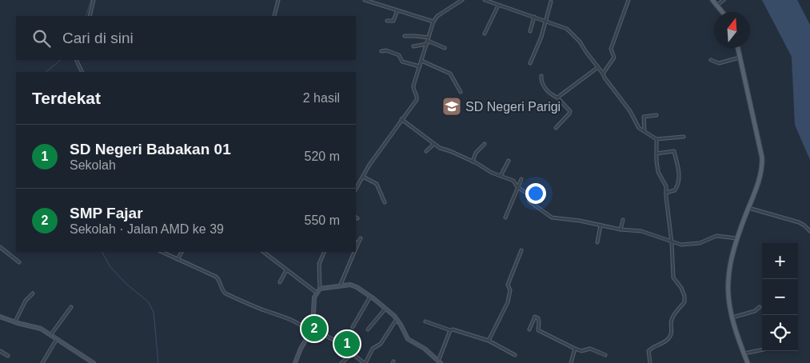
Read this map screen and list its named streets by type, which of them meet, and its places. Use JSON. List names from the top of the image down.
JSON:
{
  "places": {
    "school or university": ["SD Negeri Parigi"]
  },
  "north": "top",
  "page": {
    "search": "Cari di sini",
    "heading": ["Terdekat", "2 hasil"],
    "list": [
      {
        "mark": "1",
        "name": "SD Negeri Babakan 01",
        "note": "Sekolah",
        "value": "520 m"
      },
      {
        "mark": "2",
        "name": "SMP Fajar",
        "note": "Sekolah · Jalan AMD ke 39",
        "value": "550 m"
      }
    ],
    "map_buttons": ["+", "−"],
    "pins": ["2", "1"]
  }
}
